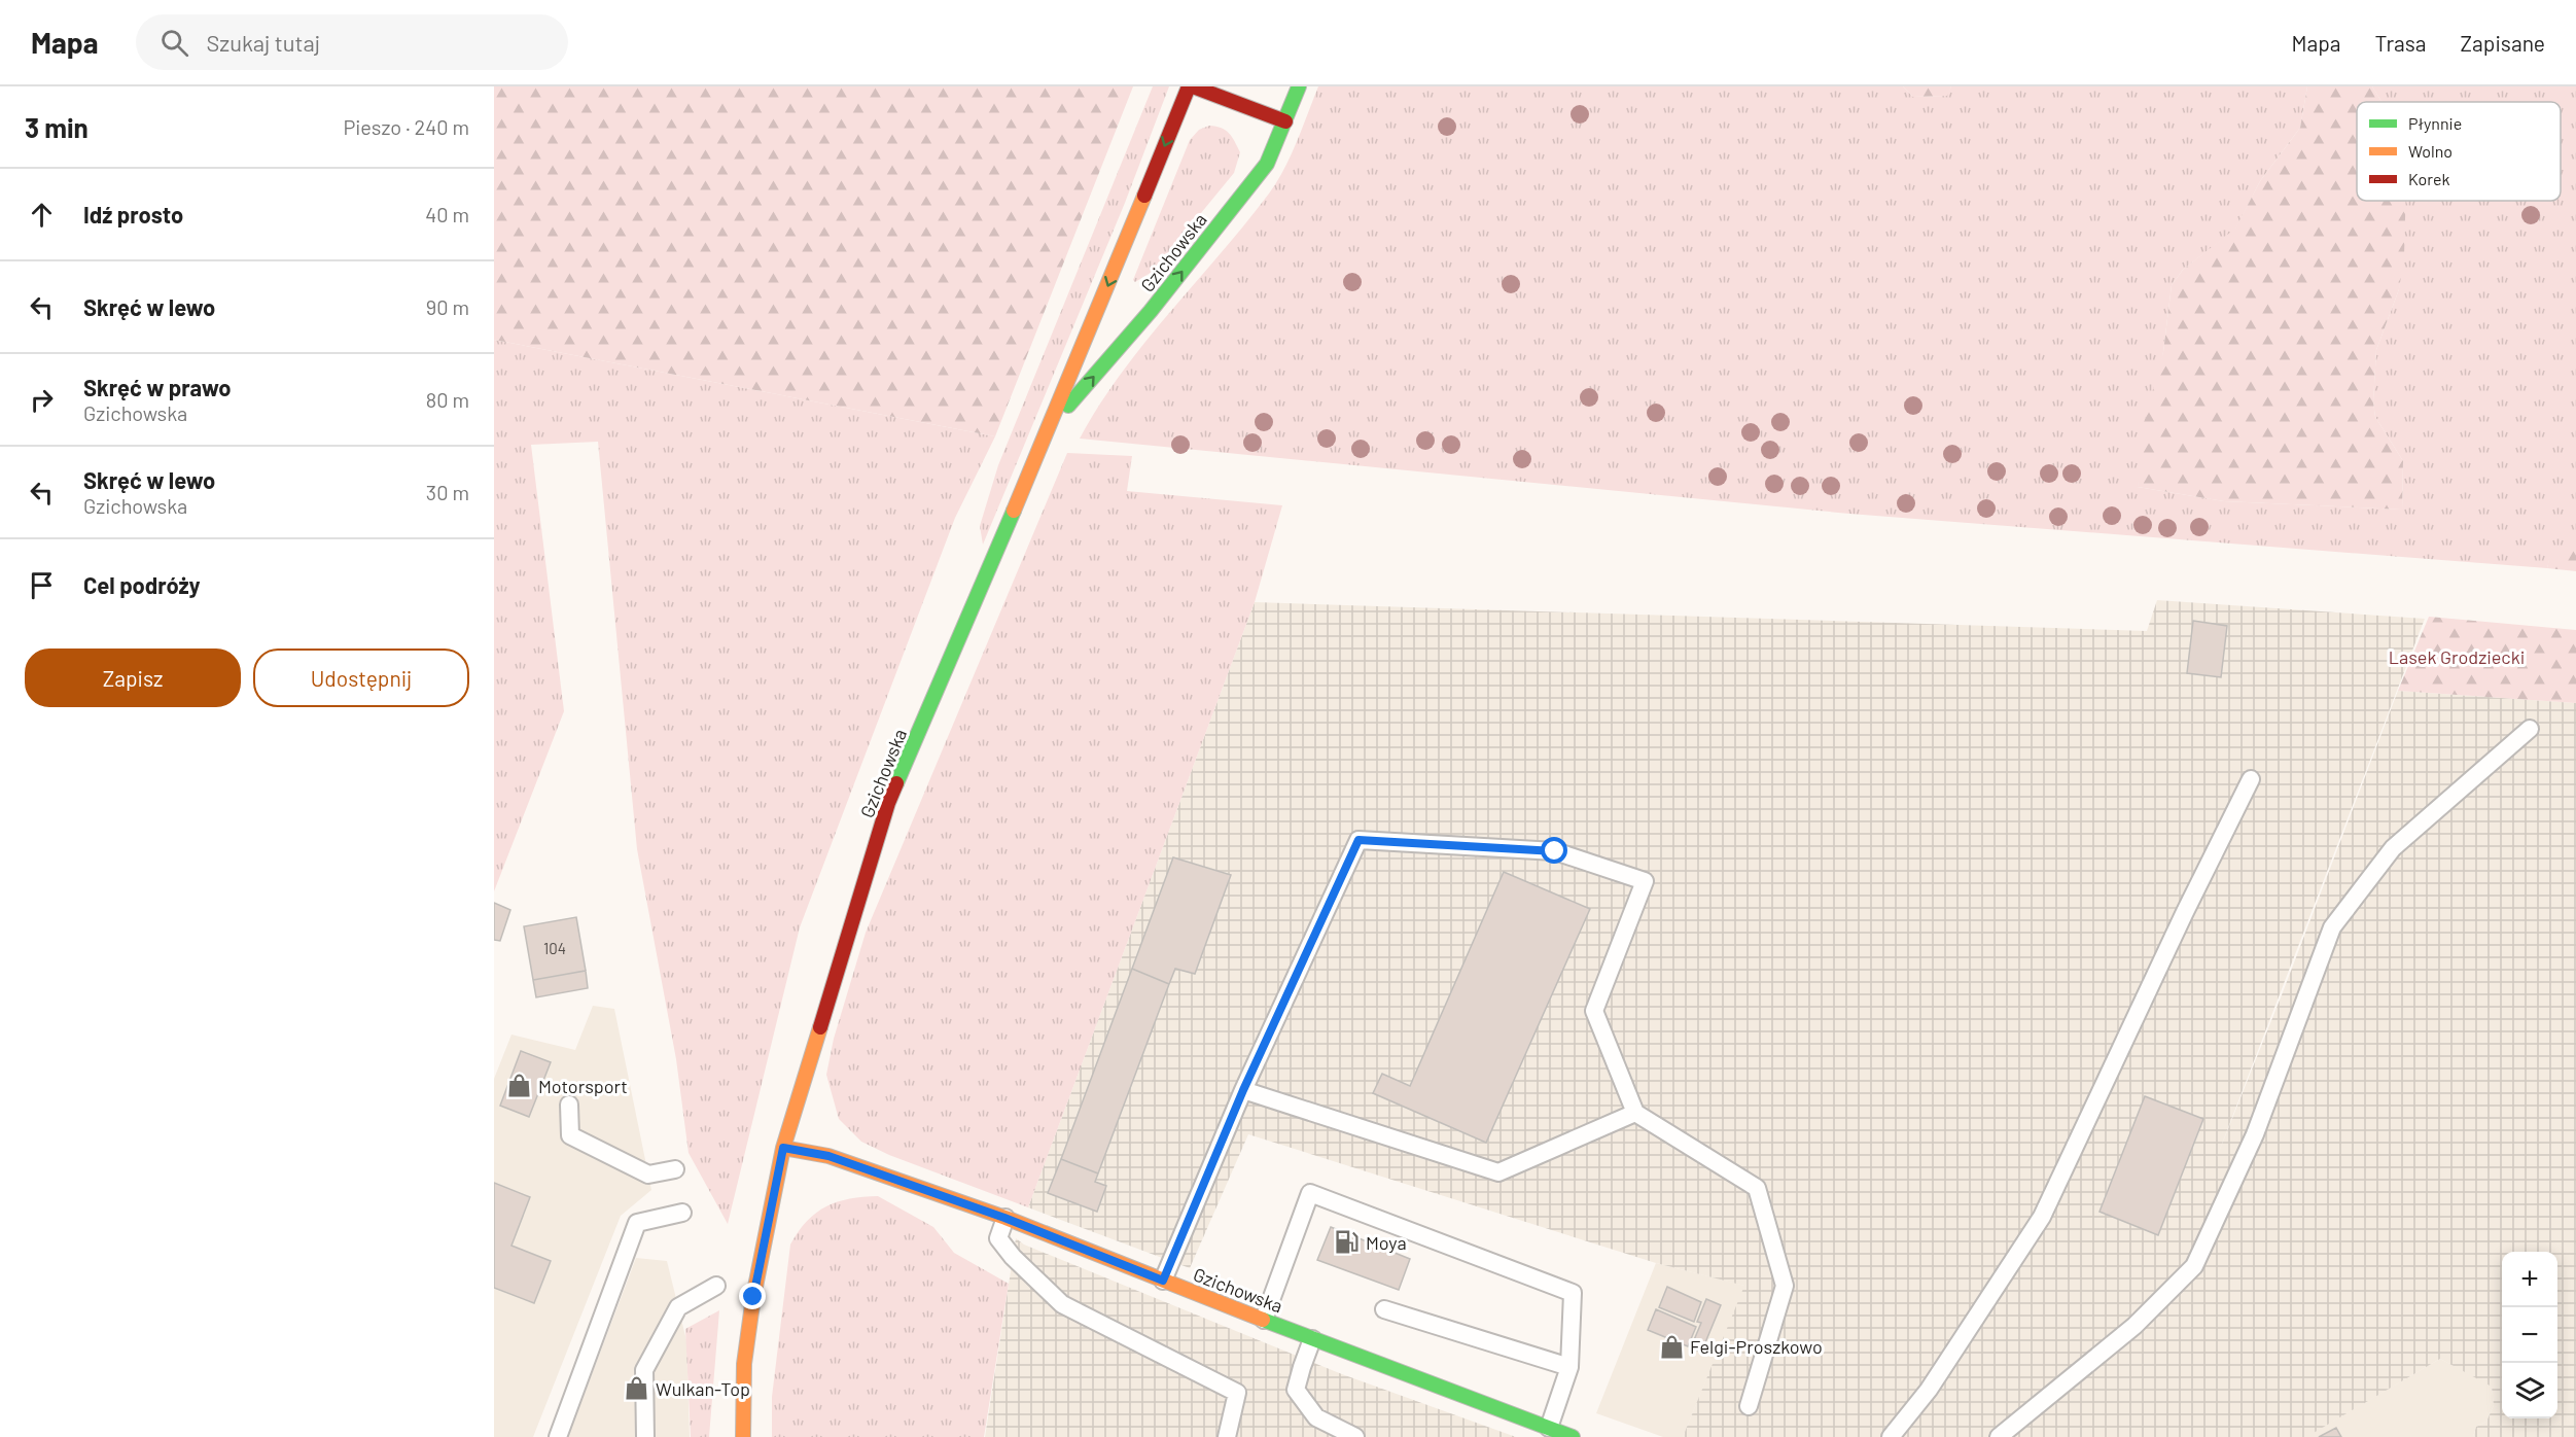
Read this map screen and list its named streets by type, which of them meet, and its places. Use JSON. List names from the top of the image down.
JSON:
{
  "streets": {
    "street": ["Gzichowska"]
  },
  "parks": ["Lasek Grodziecki"],
  "places": {
    "shop": ["Motorsport", "Felgi-Proszkowo", "Wulkan-Top"],
    "fuel station": ["Moya"]
  },
  "house_numbers": ["104"],
  "legend": ["Płynnie", "Wolno", "Korek"],
  "page": {
    "header": "Mapa",
    "search": "Szukaj tutaj",
    "nav": ["Mapa", "Trasa", "Zapisane"],
    "heading": ["3 min", "Pieszo · 240 m"],
    "list": [
      ["Idź prosto", "40 m"],
      ["Skręć w lewo", "90 m"],
      ["Skręć w prawo", "Gzichowska", "80 m"],
      ["Skręć w lewo", "Gzichowska", "30 m"],
      "Cel podróży"
    ],
    "buttons": ["Zapisz", "Udostępnij"],
    "map_buttons": ["+", "−"]
  }
}
